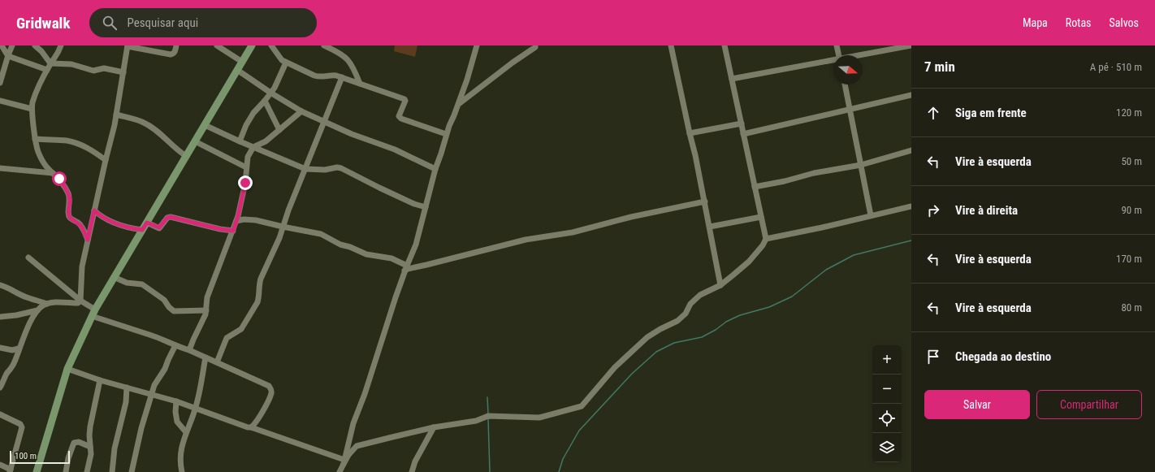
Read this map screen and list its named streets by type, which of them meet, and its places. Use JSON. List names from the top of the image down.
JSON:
{
  "scale_bar": "100 m",
  "north": "right",
  "page": {
    "header": "Gridwalk",
    "search": "Pesquisar aqui",
    "nav": ["Mapa", "Rotas", "Salvos"],
    "heading": ["7 min", "A pé · 510 m"],
    "list": [
      ["Siga em frente", "120 m"],
      ["Vire à esquerda", "50 m"],
      ["Vire à direita", "90 m"],
      ["Vire à esquerda", "170 m"],
      ["Vire à esquerda", "80 m"],
      "Chegada ao destino"
    ],
    "map_buttons": ["+", "−"],
    "buttons": ["Salvar", "Compartilhar"],
    "scale": "100 m"
  }
}
